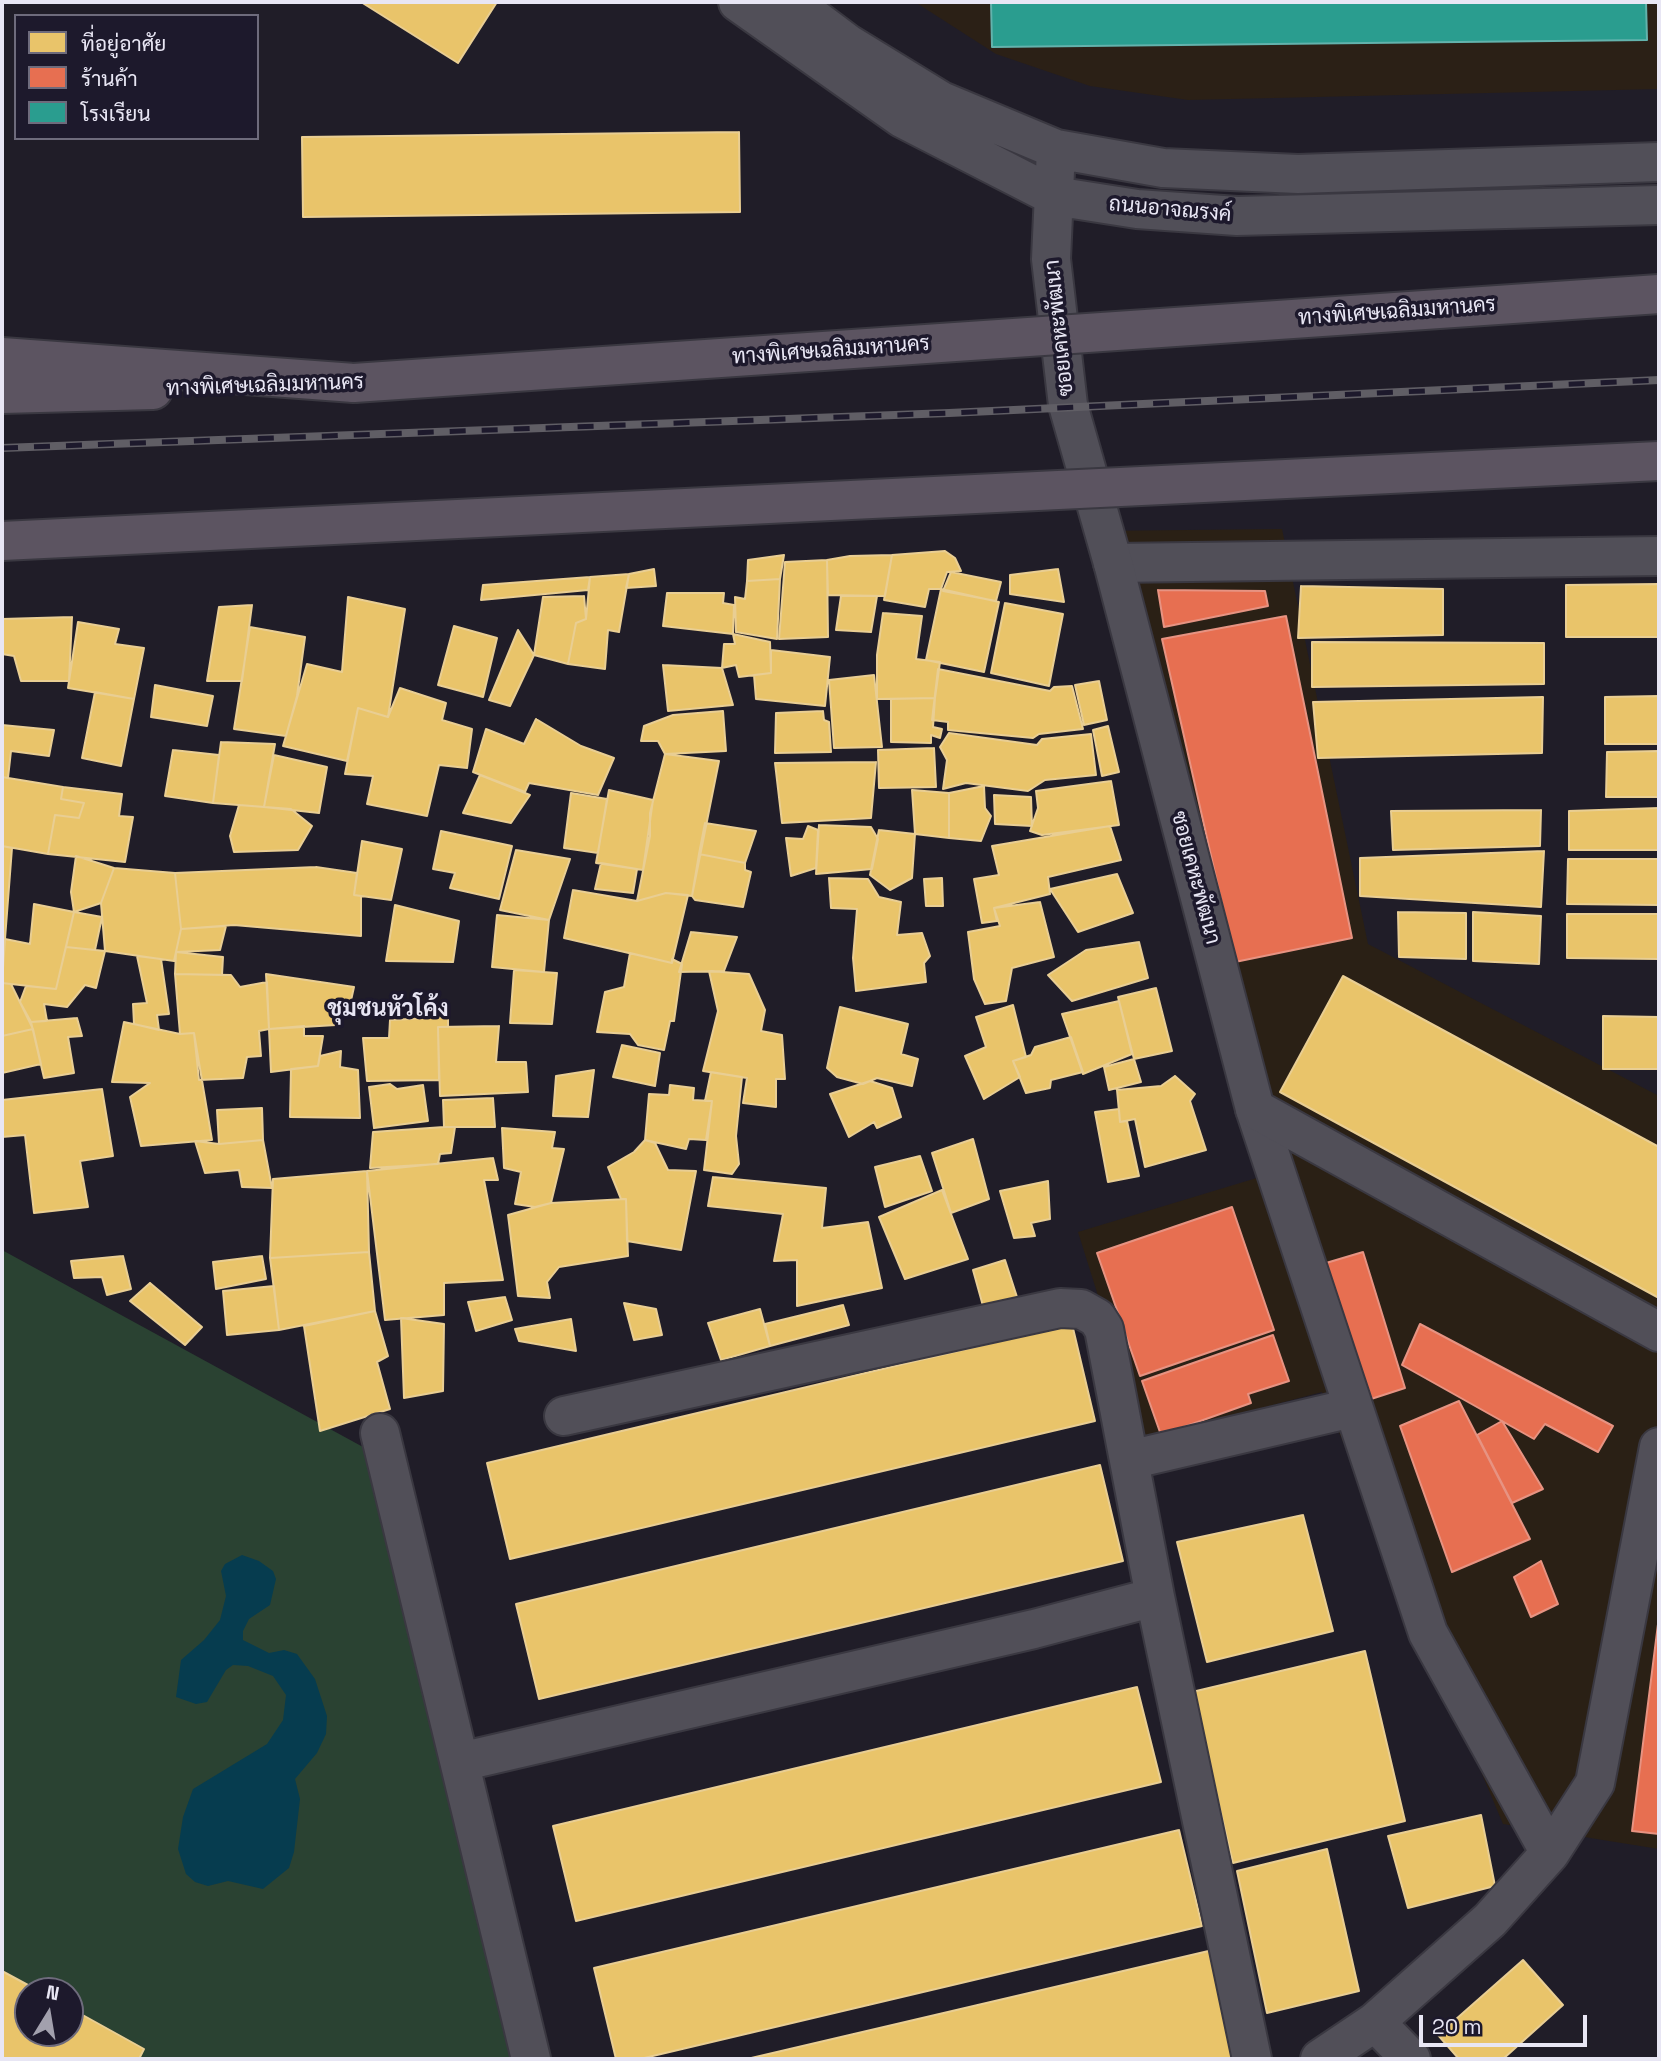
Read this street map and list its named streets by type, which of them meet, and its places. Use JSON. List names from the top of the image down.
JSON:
{
  "streets": {
    "highway": ["ทางพิเศษเฉลิมมหานคร"],
    "street": ["ถนนอาจณรงค์", "ซอยเคหะพัฒนา"]
  },
  "crossings": [
    ["ถนนอาจณรงค์", "ซอยเคหะพัฒนา"]
  ],
  "districts": ["ชุมชนหัวโค้ง"],
  "legend": ["ที่อยู่อาศัย", "ร้านค้า", "โรงเรียน"],
  "scale_bar": "20 m",
  "north": "top"
}
